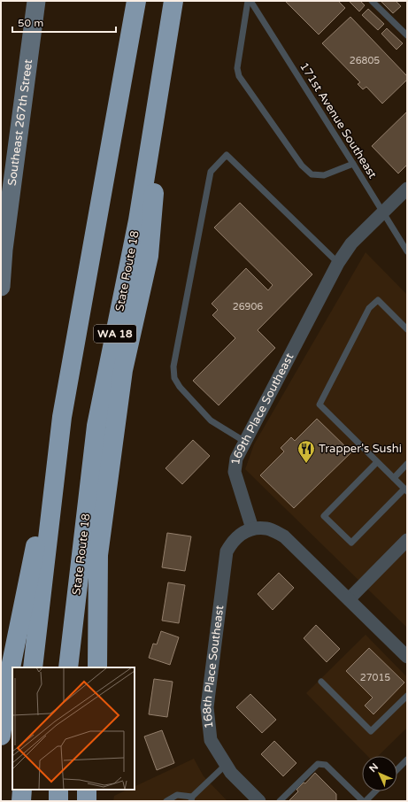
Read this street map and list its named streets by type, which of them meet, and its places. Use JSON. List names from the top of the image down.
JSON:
{
  "streets": {
    "highway": ["State Route 18", "WA 18"],
    "street": ["Southeast 267th Street", "169th Place Southeast", "168th Place Southeast"],
    "lane": ["171st Avenue Southeast"]
  },
  "crossings": [
    ["171st Avenue Southeast", "169th Place Southeast"],
    ["169th Place Southeast", "168th Place Southeast"]
  ],
  "places": {
    "restaurant": ["Trapper's Sushi"]
  },
  "house_numbers": ["26805", "26906", "27015"],
  "scale_bar": "50 m",
  "north": "top left"
}
